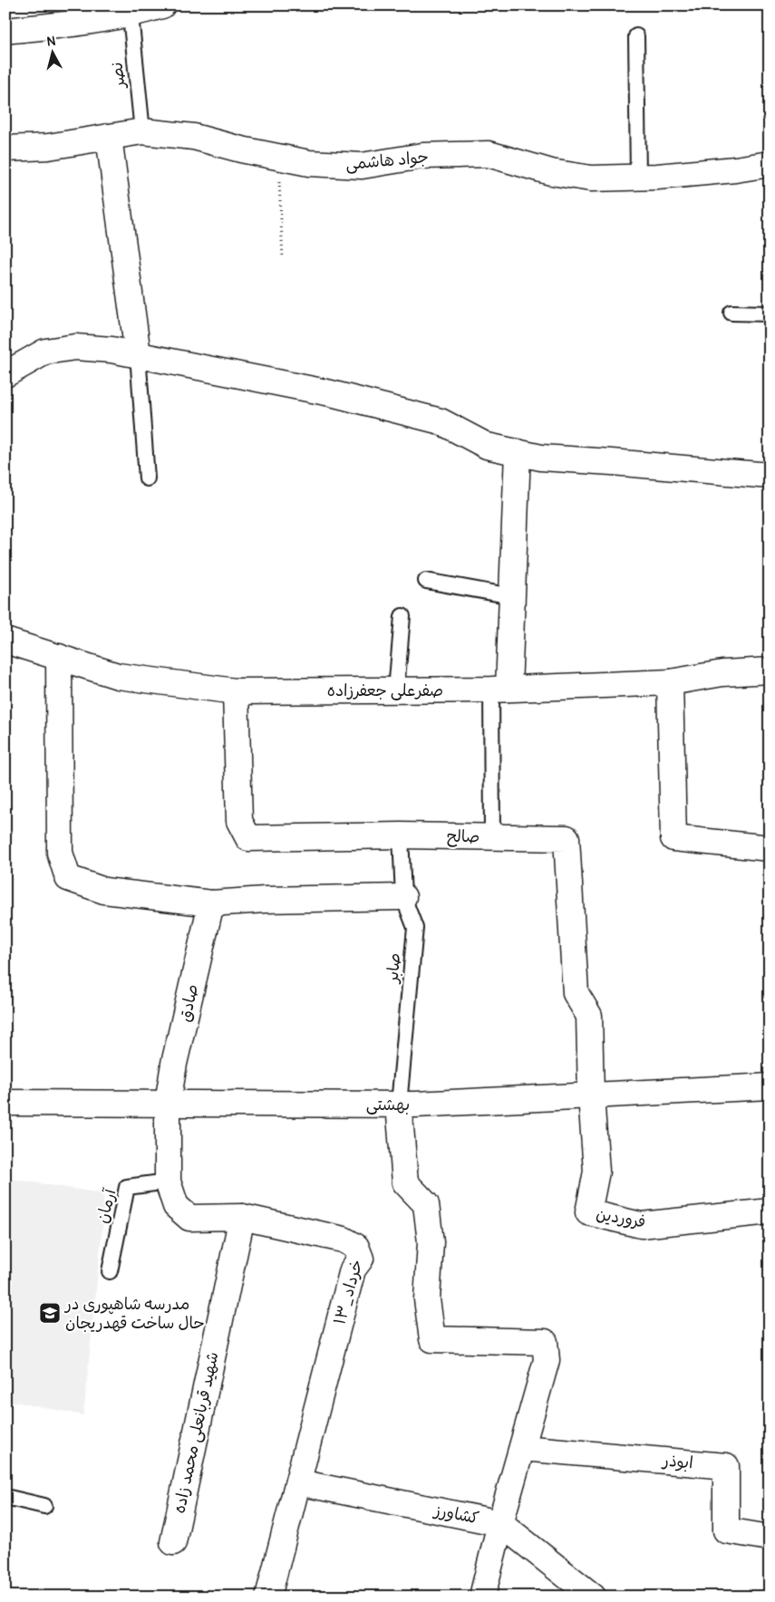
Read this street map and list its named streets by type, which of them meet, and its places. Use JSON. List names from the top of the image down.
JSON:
{
  "streets": {
    "street": [
      "جواد هاشمی",
      "صفرعلی جعفرزاده",
      "صالح",
      "صادق",
      "بهشتی",
      "فروردین",
      "۱۳_خرداد",
      "شهید قربانعلی محمد زاده",
      "ابوذر",
      "کشاورز"
    ],
    "lane": ["نصر", "صابر", "آرمان"]
  },
  "crossings": [
    ["نصر", "جواد هاشمی"],
    ["صفرعلی جعفرزاده", "صالح"],
    ["صالح", "صابر"],
    ["صالح", "بهشتی"],
    ["صالح", "فروردین"],
    ["صابر", "بهشتی"],
    ["صادق", "بهشتی"],
    ["صادق", "۱۳_خرداد"],
    ["بهشتی", "فروردین"],
    ["بهشتی", "۱۳_خرداد"],
    ["آرمان", "۱۳_خرداد"],
    ["۱۳_خرداد", "شهید قربانعلی محمد زاده"],
    ["۱۳_خرداد", "کشاورز"]
  ],
  "places": {
    "school or university": ["مدرسه شاهپوری در حال ساخت قهدریجان"]
  },
  "north": "top"
}
